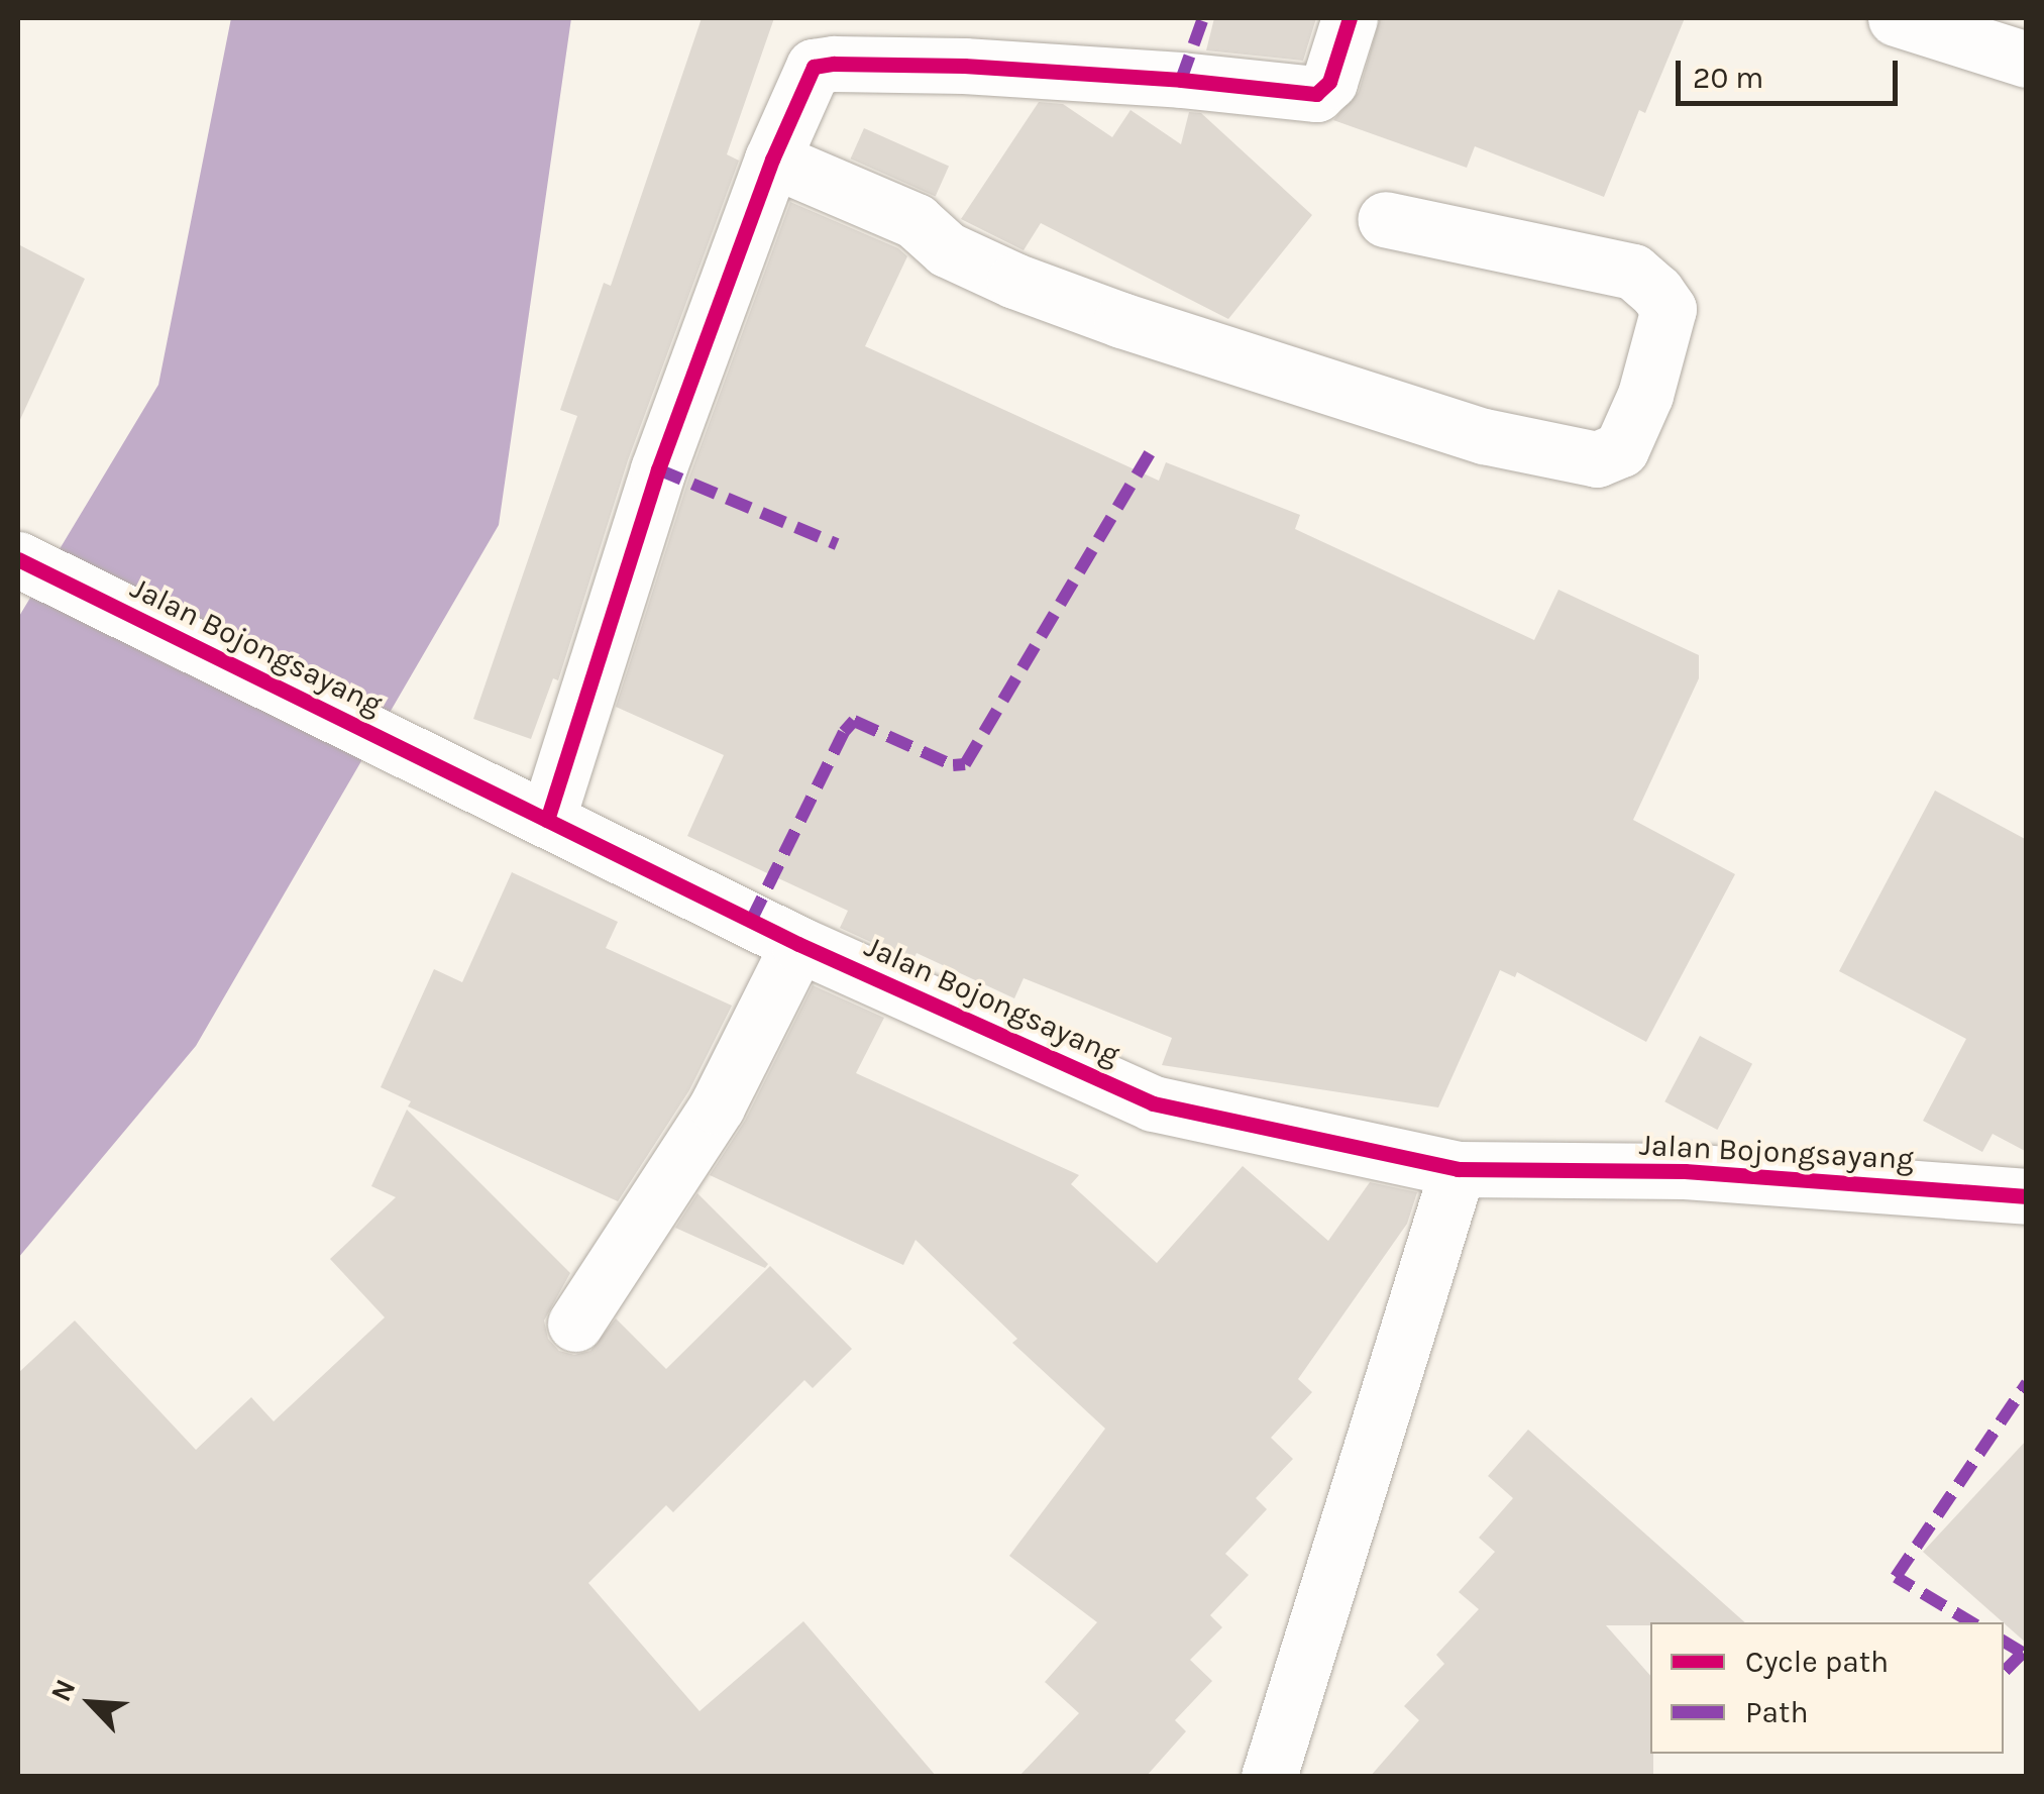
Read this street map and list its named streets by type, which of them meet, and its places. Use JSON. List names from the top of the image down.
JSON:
{
  "streets": {
    "street": ["Jalan Bojongsayang"]
  },
  "legend": ["Cycle path", "Path"],
  "scale_bar": "20 m",
  "north": "top left"
}
